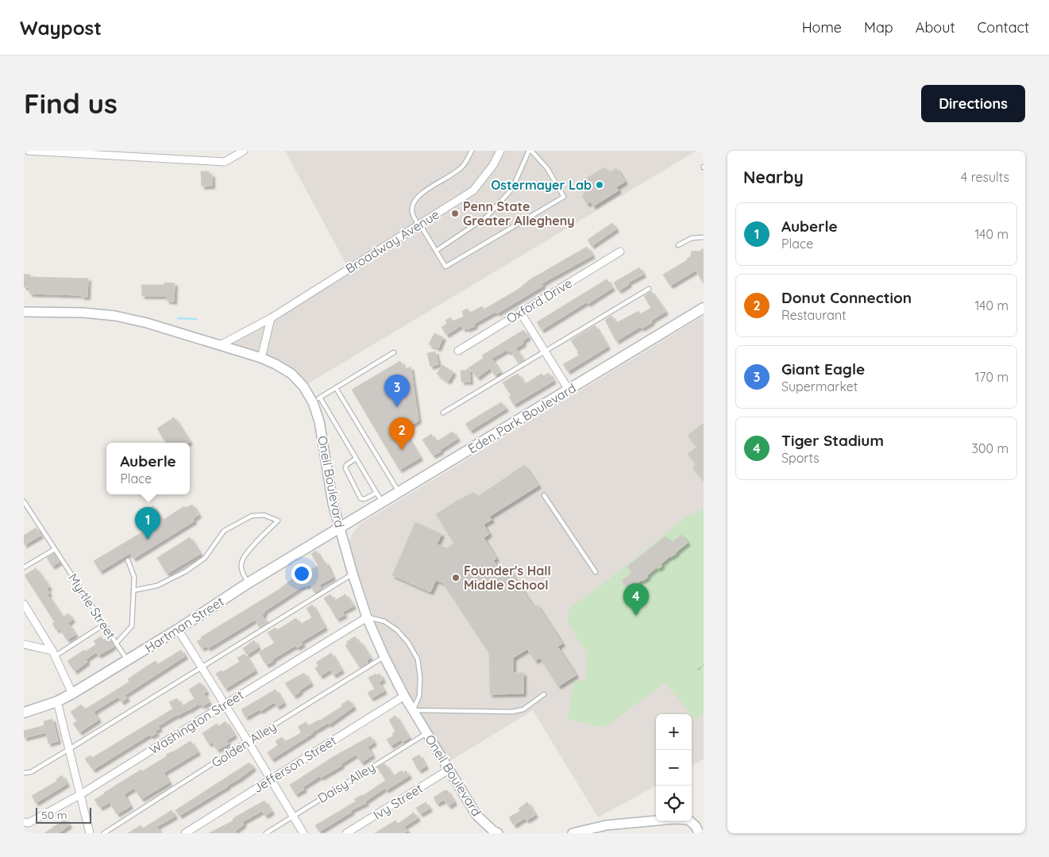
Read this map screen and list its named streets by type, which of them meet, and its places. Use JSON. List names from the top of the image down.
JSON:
{
  "streets": {
    "main road": ["Eden Park Boulevard", "Hartman Street"],
    "street": [
      "Broadway Avenue",
      "Oxford Drive",
      "Oneil Boulevard",
      "Washington Street",
      "Jefferson Street",
      "Ivy Street"
    ],
    "lane": ["Myrtle Street", "Golden Alley", "Daisy Alley"]
  },
  "crossings": [
    ["Broadway Avenue", "Oneil Boulevard"],
    ["Eden Park Boulevard", "Oneil Boulevard"],
    ["Eden Park Boulevard", "Hartman Street"],
    ["Oneil Boulevard", "Hartman Street"],
    ["Oneil Boulevard", "Washington Street"],
    ["Oneil Boulevard", "Golden Alley"],
    ["Oneil Boulevard", "Jefferson Street"],
    ["Oneil Boulevard", "Daisy Alley"],
    ["Oneil Boulevard", "Ivy Street"],
    ["Myrtle Street", "Hartman Street"]
  ],
  "places": ["Ostermayer Lab", "Penn State Greater Allegheny", "Founder's Hall Middle School"],
  "scale_bar": "50 m",
  "page": {
    "header": "Waypost",
    "nav": [
      "Home",
      "Map",
      "About",
      "Contact"
    ],
    "buttons": "Directions",
    "title": "Find us",
    "heading": ["Nearby", "4 results"],
    "list": [
      {
        "mark": "1",
        "name": "Auberle",
        "note": "Place",
        "value": "140 m"
      },
      {
        "mark": "2",
        "name": "Donut Connection",
        "note": "Restaurant",
        "value": "140 m"
      },
      {
        "mark": "3",
        "name": "Giant Eagle",
        "note": "Supermarket",
        "value": "170 m"
      },
      {
        "mark": "4",
        "name": "Tiger Stadium",
        "note": "Sports",
        "value": "300 m"
      }
    ],
    "pins": [
      "3",
      "2",
      "1",
      "4"
    ],
    "popup": ["Auberle", "Place"],
    "map_buttons": ["+", "−"],
    "scale": "50 m"
  }
}
